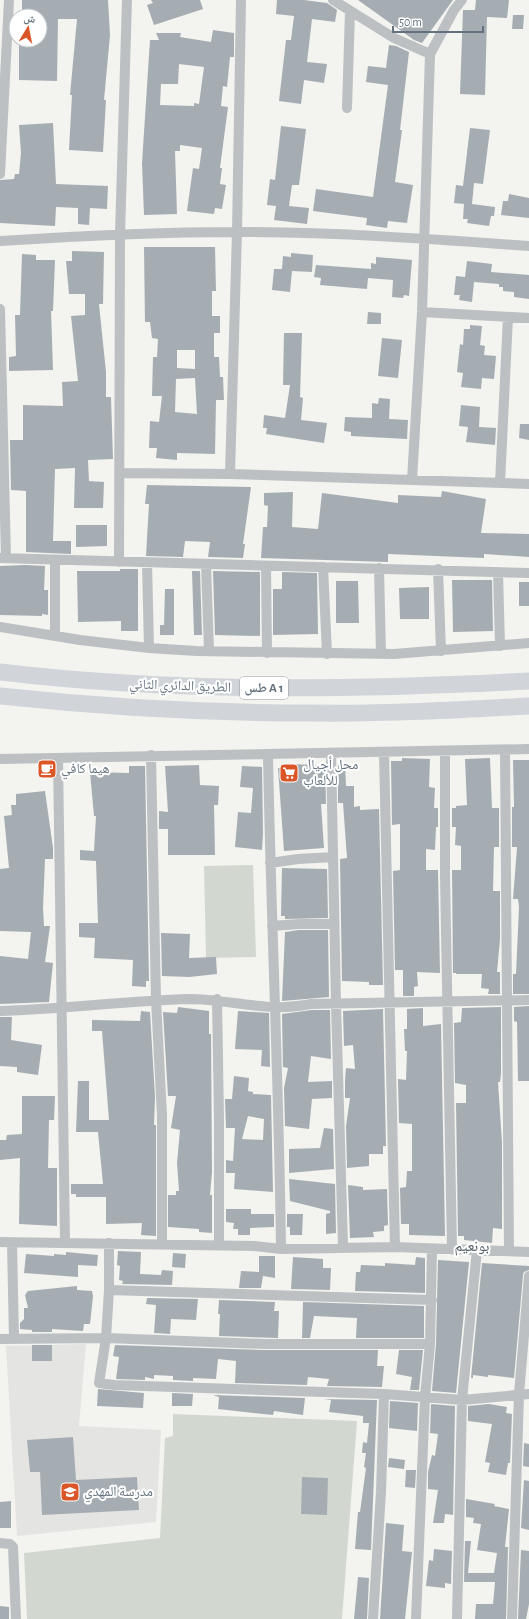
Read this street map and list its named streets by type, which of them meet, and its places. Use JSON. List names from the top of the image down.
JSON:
{
  "streets": {
    "highway": ["الطريق الدائري الثاني", "طس A 1"]
  },
  "districts": ["بونعيم"],
  "places": {
    "cafe": ["هيما كافي"],
    "supermarket": ["محل أجيال للألعاب"],
    "school or university": ["مدرسة المهدي"]
  },
  "scale_bar": "50 m",
  "north": "top"
}
